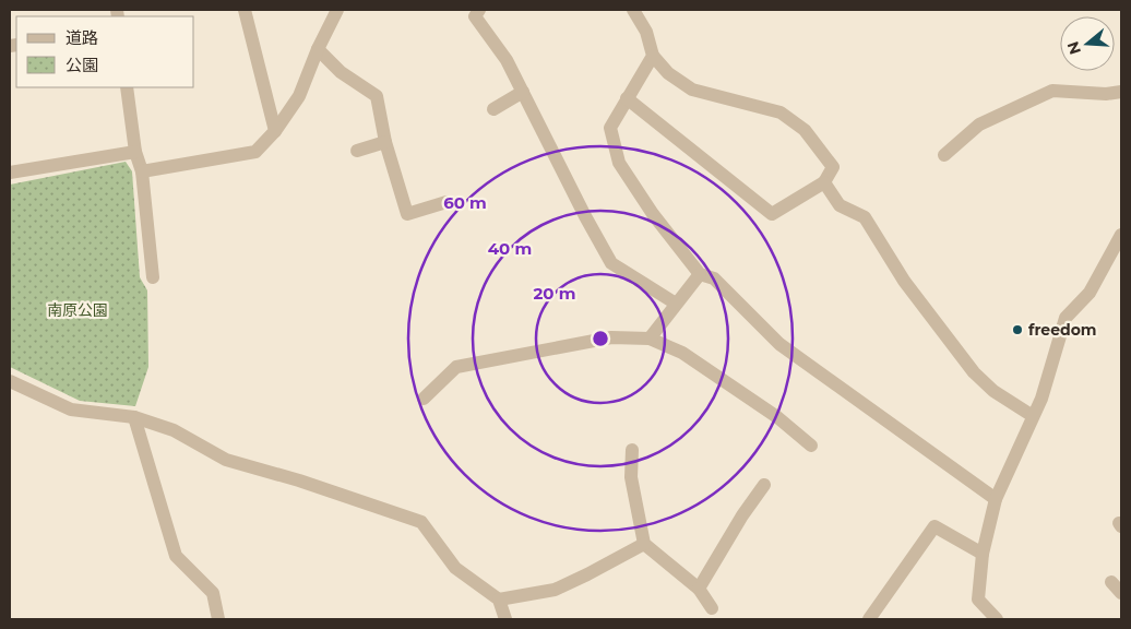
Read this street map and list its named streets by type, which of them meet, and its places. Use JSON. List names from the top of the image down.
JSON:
{
  "parks": ["南原公園"],
  "places": ["freedom"],
  "legend": ["道路", "公園"],
  "north": "left",
  "rings": ["60 m", "40 m", "20 m"]
}
